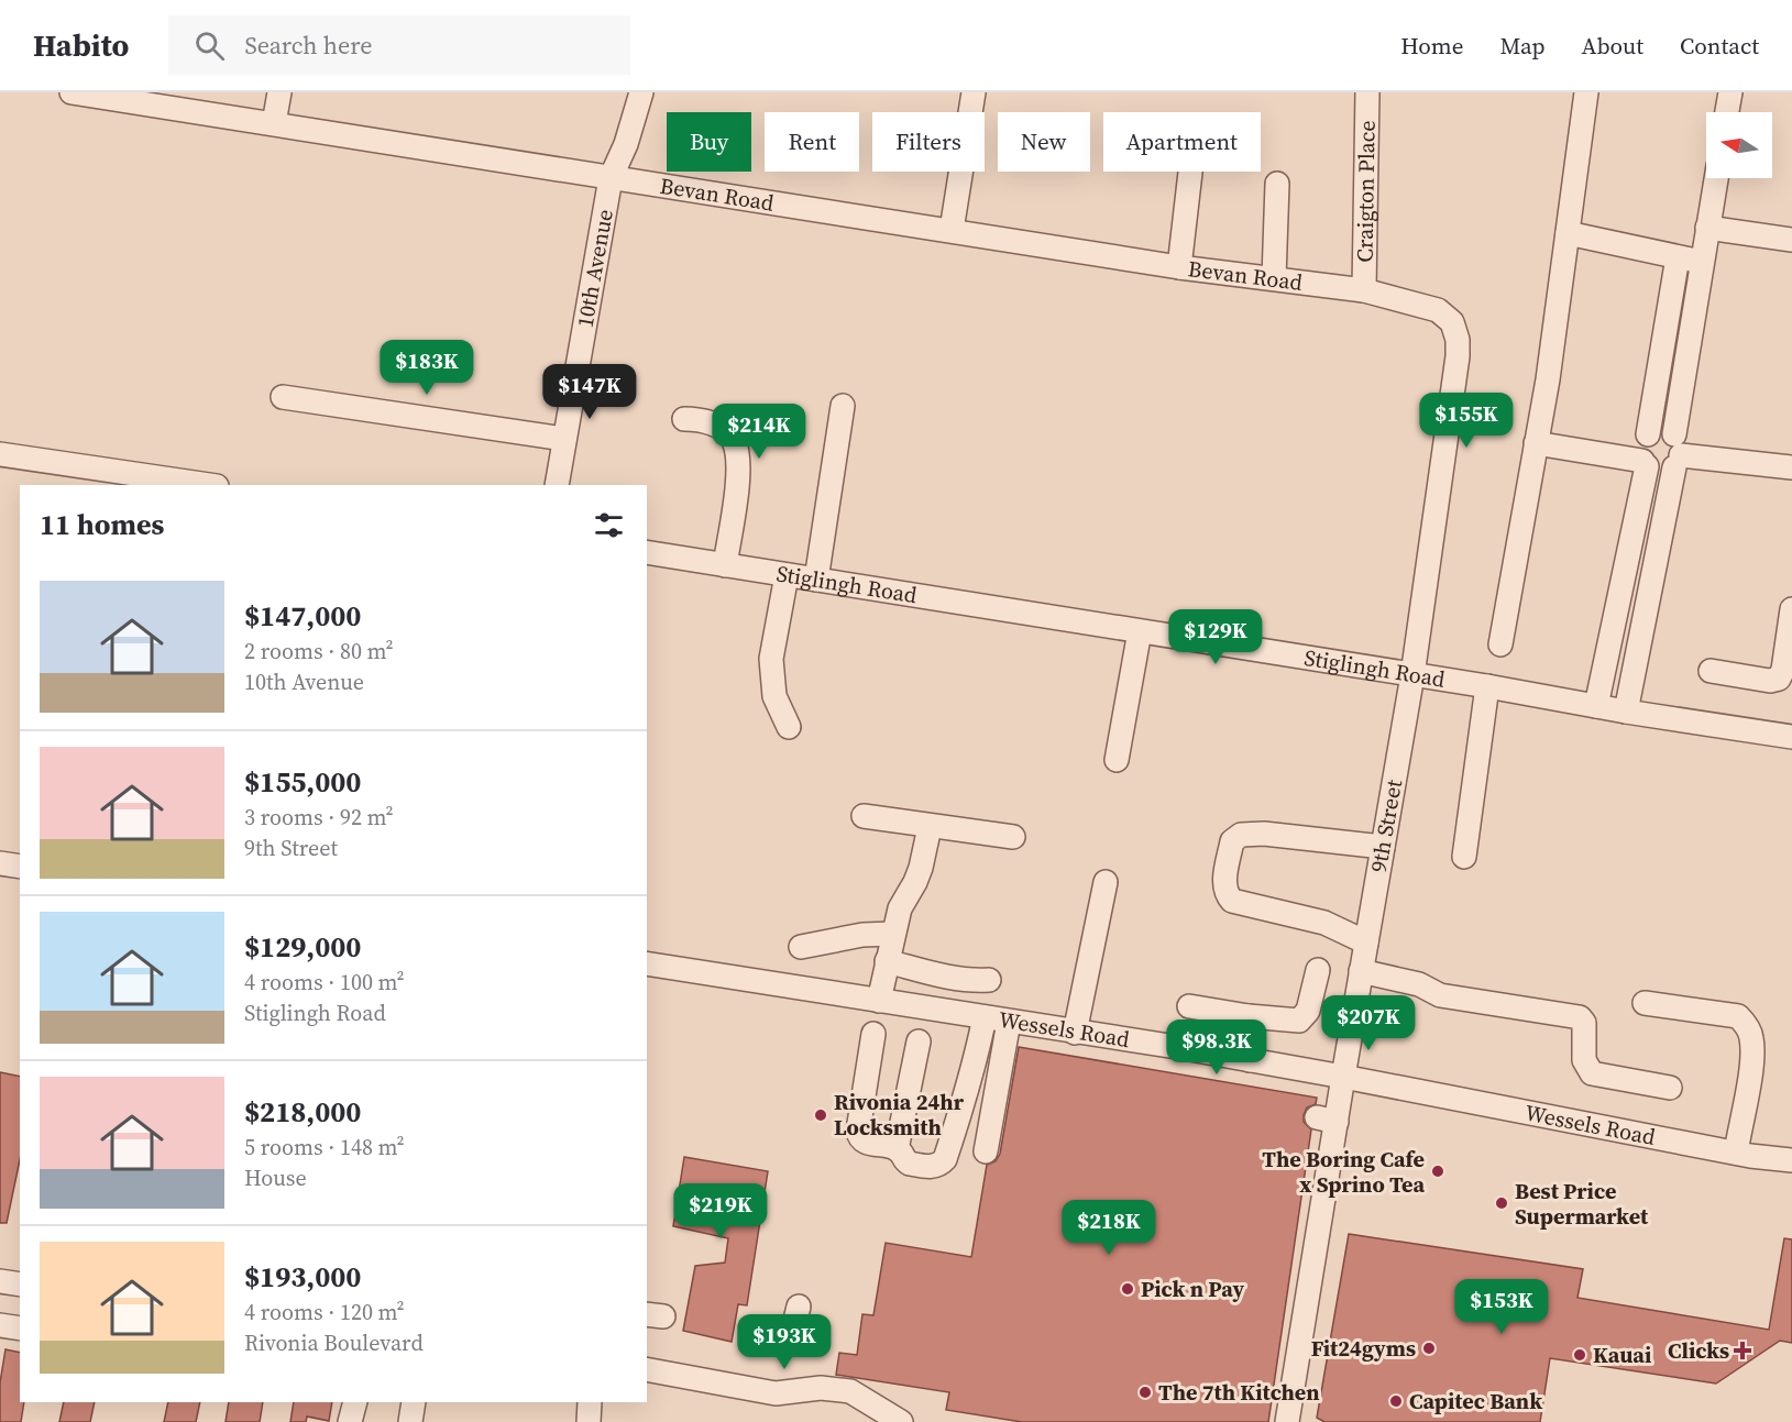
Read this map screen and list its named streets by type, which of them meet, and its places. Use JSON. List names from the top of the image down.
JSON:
{
  "streets": {
    "street": [
      "Craigton Place",
      "Bevan Road",
      "10th Avenue",
      "Stiglingh Road",
      "9th Street",
      "Wessels Road"
    ]
  },
  "crossings": [
    ["Craigton Place", "Bevan Road"],
    ["Craigton Place", "9th Street"],
    ["Bevan Road", "10th Avenue"],
    ["Bevan Road", "9th Street"],
    ["Stiglingh Road", "9th Street"],
    ["9th Street", "Wessels Road"]
  ],
  "places": {
    "other": [
      "Rivonia 24hr Locksmith",
      "The Boring Cafe x Sprino Tea",
      "Best Price Supermarket",
      "Pick n Pay",
      "Fit24gyms",
      "Kauai",
      "The 7th Kitchen",
      "Capitec Bank"
    ],
    "health": ["Clicks"]
  },
  "north": "left",
  "page": {
    "header": "Habito",
    "search": "Search here",
    "nav": [
      "Home",
      "Map",
      "About",
      "Contact"
    ],
    "chip": [
      "Buy",
      "Rent",
      "Filters",
      "New",
      "Apartment"
    ],
    "price": [
      "$183K",
      "$147K",
      "$155K",
      "$214K",
      "$129K",
      "$207K",
      "$98.3K",
      "$219K",
      "$218K",
      "$153K",
      "$193K"
    ],
    "heading": "11 homes",
    "list": [
      {
        "name": "$147,000",
        "note": "2 rooms · 80 m² · 10th Avenue"
      },
      {
        "name": "$155,000",
        "note": "3 rooms · 92 m² · 9th Street"
      },
      {
        "name": "$129,000",
        "note": "4 rooms · 100 m² · Stiglingh Road"
      },
      {
        "name": "$218,000",
        "note": "5 rooms · 148 m² · House"
      },
      {
        "name": "$193,000",
        "note": "4 rooms · 120 m² · Rivonia Boulevard"
      }
    ]
  }
}
